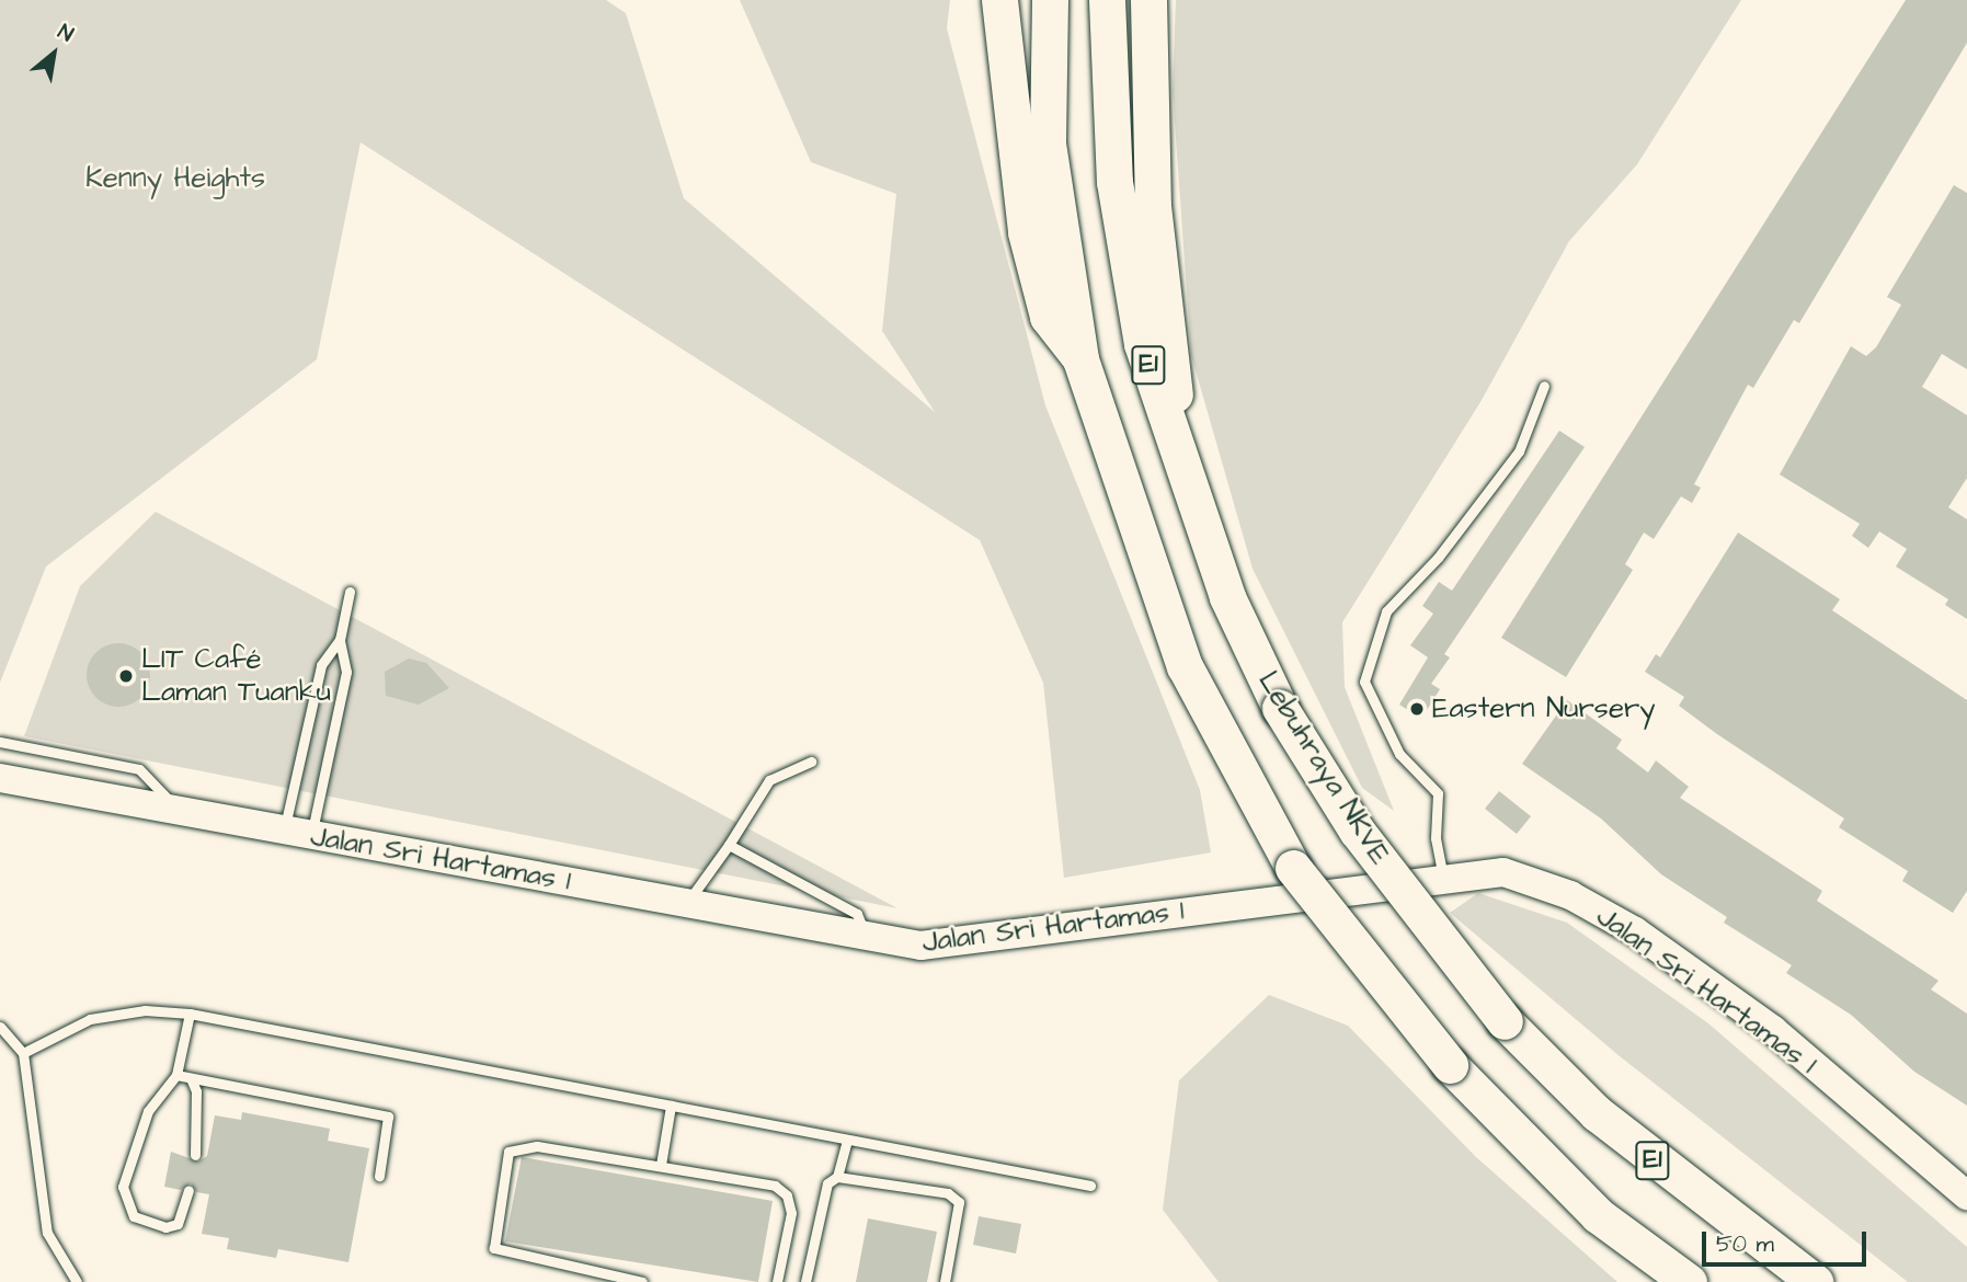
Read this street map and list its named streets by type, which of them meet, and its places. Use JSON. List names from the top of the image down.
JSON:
{
  "streets": {
    "highway": ["E1", "Lebuhraya NKVE"],
    "street": ["Jalan Sri Hartamas 1"]
  },
  "parks": ["Kenny Heights"],
  "places": ["LIT Café Laman Tuanku", "Eastern Nursery"],
  "scale_bar": "50 m",
  "north": "top right"
}
